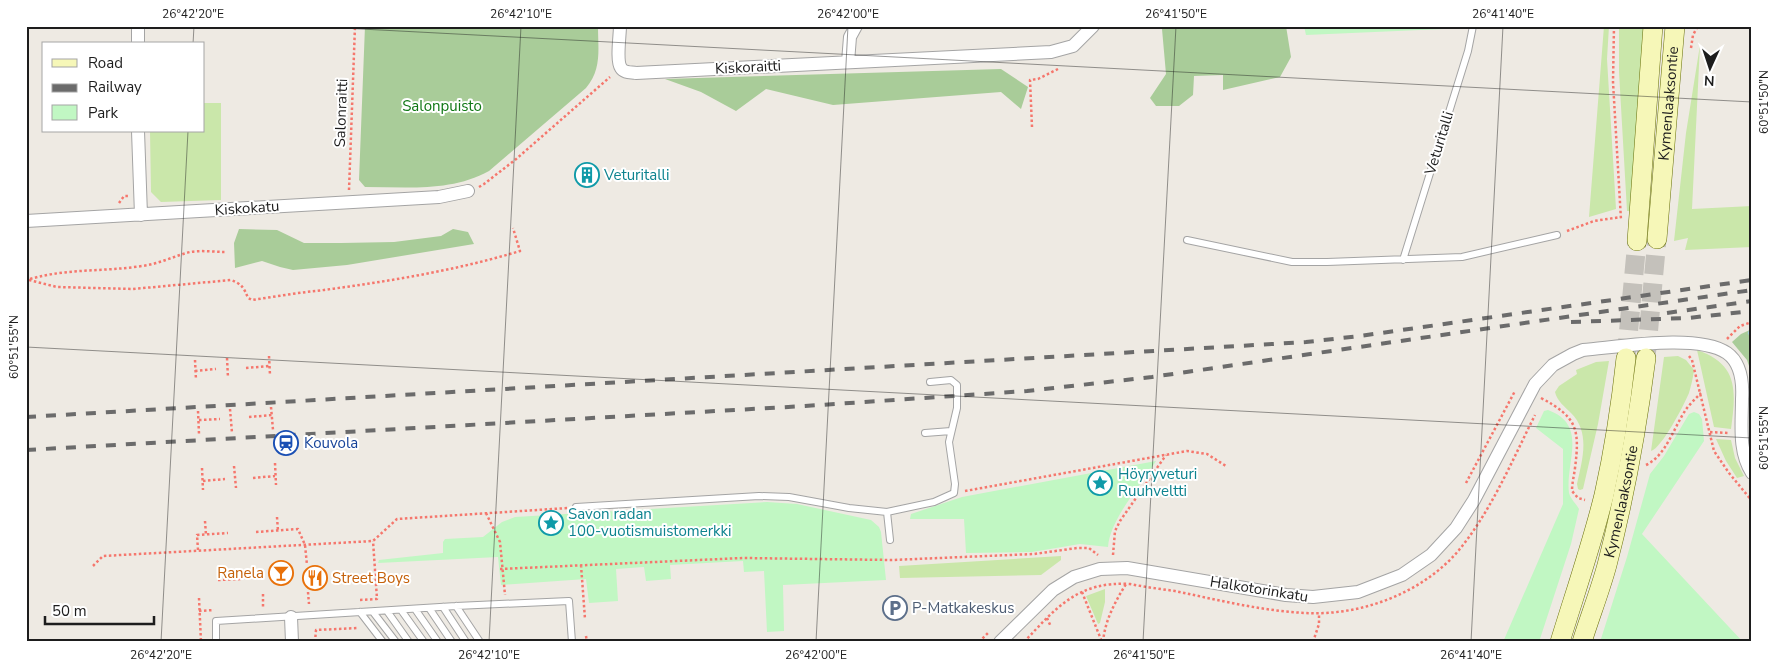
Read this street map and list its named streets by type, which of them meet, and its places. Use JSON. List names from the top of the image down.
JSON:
{
  "streets": {
    "main road": ["Kymenlaaksontie"],
    "street": ["Kiskoraitti", "Kiskokatu", "Halkotorinkatu"],
    "lane": ["Veturitalli"],
    "path": ["Salonraitti"]
  },
  "crossings": [
    ["Salonraitti", "Kiskokatu"]
  ],
  "parks": ["Salonpuisto"],
  "places": {
    "building": ["Veturitalli"],
    "station": ["Kouvola"],
    "place": ["Höyryveturi Ruuhveltti", "Savon radan 100-vuotismuistomerkki"],
    "bar": ["Ranela"],
    "restaurant": ["Street Boys"],
    "parking": ["P-Matkakeskus"]
  },
  "legend": ["Road", "Railway", "Park"],
  "scale_bar": "50 m",
  "north": "bottom",
  "coordinates": [
    "26°42'20\"E",
    "26°42'10\"E",
    "26°42'00\"E",
    "26°41'50\"E",
    "26°41'40\"E",
    "60°51'50\"N",
    "60°51'55\"N"
  ]
}
